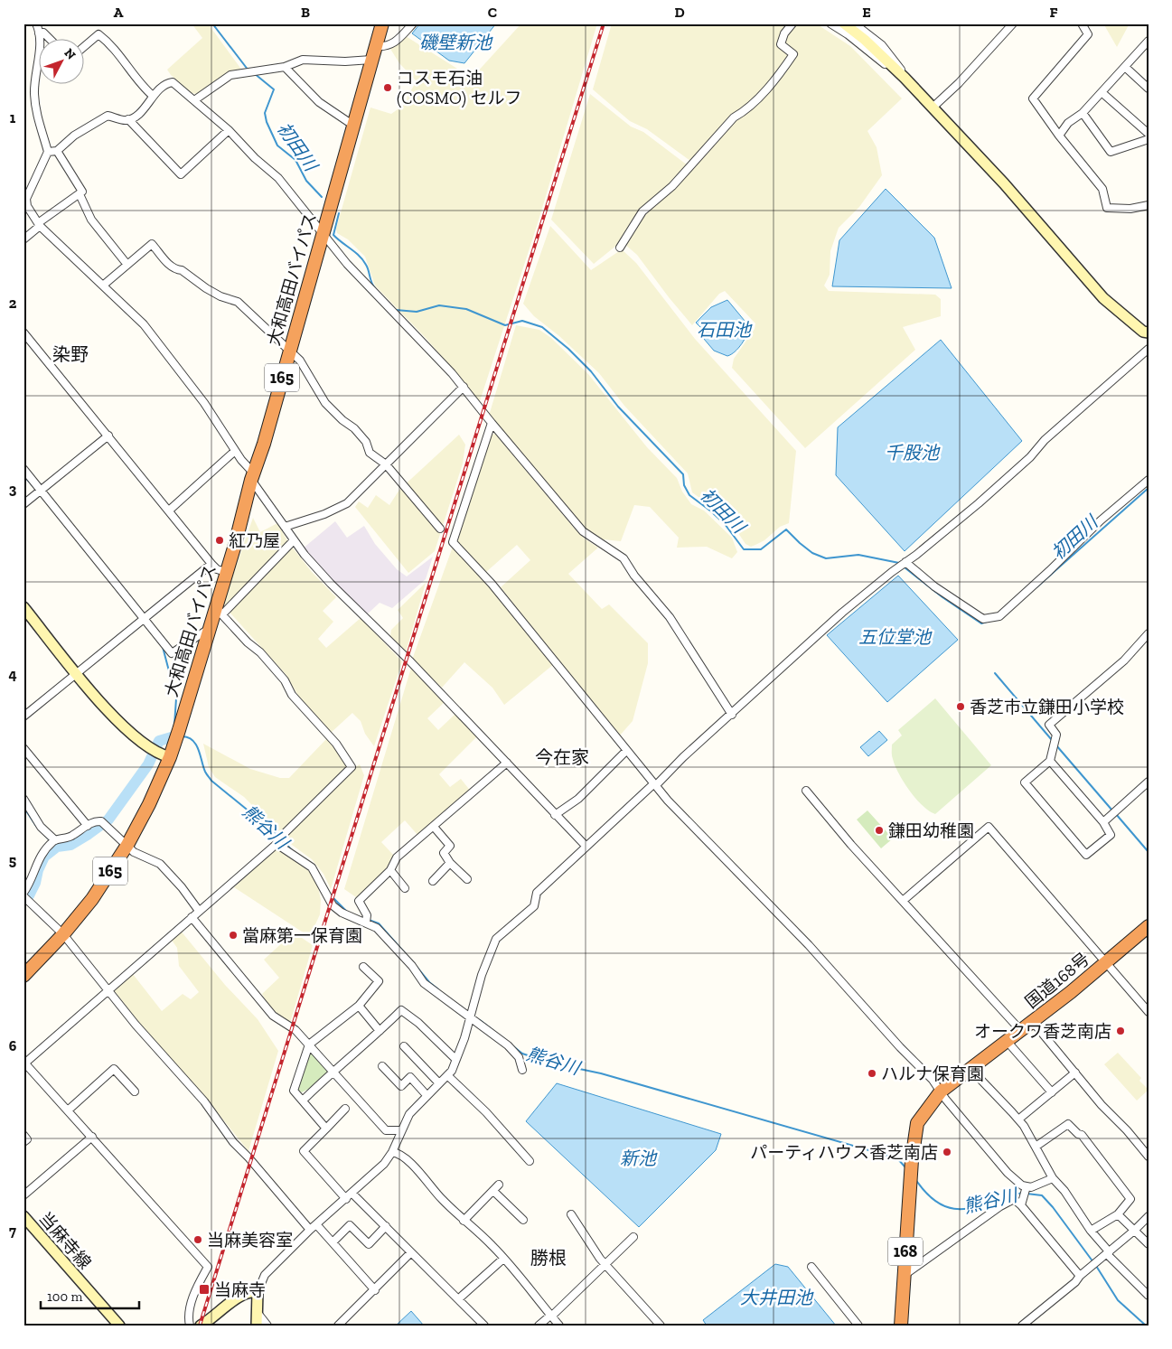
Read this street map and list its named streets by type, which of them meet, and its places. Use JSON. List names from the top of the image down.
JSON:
{
  "streets": {
    "highway": [
      "大和高田バイパス",
      "165",
      "国道168号",
      "168"
    ],
    "street": ["当麻寺線"]
  },
  "districts": ["染野", "今在家", "勝根"],
  "water": [
    "磯壁新池",
    "初田川",
    "石田池",
    "千股池",
    "五位堂池",
    "熊谷川",
    "新池",
    "大井田池"
  ],
  "places": {
    "other": [
      "コスモ石油 (COSMO) セルフ",
      "紅乃屋",
      "香芝市立鎌田小学校",
      "鎌田幼稚園",
      "當麻第一保育園",
      "オークワ香芝南店",
      "ハルナ保育園",
      "パーティハウス香芝南店",
      "当麻美容室"
    ],
    "transit": ["当麻寺"]
  },
  "scale_bar": "100 m",
  "north": "top right",
  "grid": {
    "columns": [
      "A",
      "B",
      "C",
      "D",
      "E",
      "F"
    ],
    "rows": [
      "1",
      "2",
      "3",
      "4",
      "5",
      "6",
      "7"
    ]
  }
}
